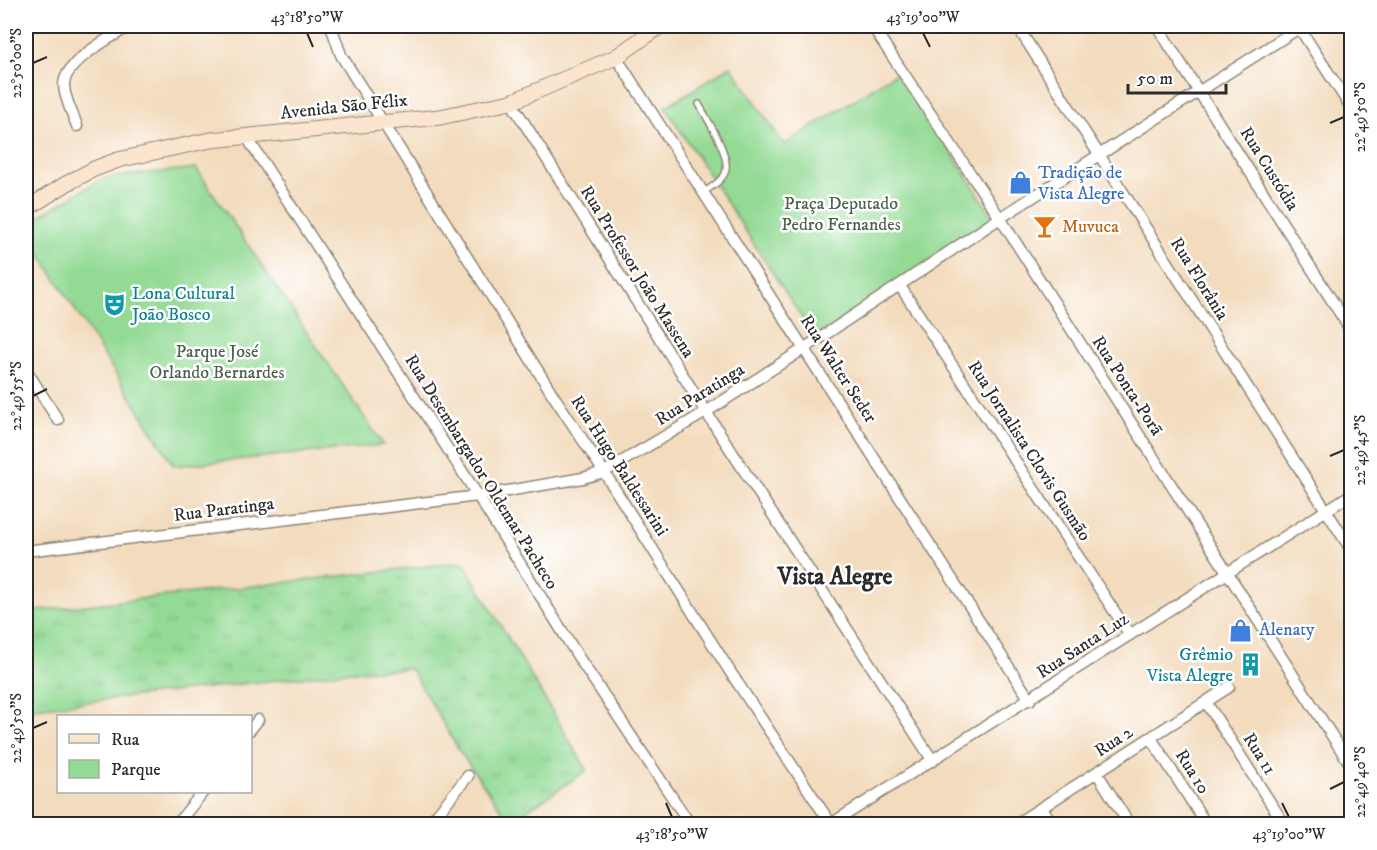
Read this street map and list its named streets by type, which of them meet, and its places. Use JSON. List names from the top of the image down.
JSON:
{
  "streets": {
    "street": [
      "Avenida São Félix",
      "Rua Custódia",
      "Rua Professor João Massena",
      "Rua Florânia",
      "Rua Walter Seder",
      "Rua Ponta-Porã",
      "Rua Paratinga",
      "Rua Jornalista Clovis Gusmão",
      "Rua Hugo Baldessarini",
      "Rua Desembargador Oldemar Pacheco",
      "Rua Santa Luz",
      "Rua 2",
      "Rua 11",
      "Rua 10"
    ]
  },
  "crossings": [
    ["Avenida São Félix", "Rua Professor João Massena"],
    ["Avenida São Félix", "Rua Walter Seder"],
    ["Avenida São Félix", "Rua Hugo Baldessarini"],
    ["Avenida São Félix", "Rua Desembargador Oldemar Pacheco"],
    ["Rua Custódia", "Rua Paratinga"],
    ["Rua Professor João Massena", "Rua Paratinga"],
    ["Rua Professor João Massena", "Rua Santa Luz"],
    ["Rua Florânia", "Rua Paratinga"],
    ["Rua Florânia", "Rua Santa Luz"],
    ["Rua Walter Seder", "Rua Paratinga"],
    ["Rua Walter Seder", "Rua Santa Luz"],
    ["Rua Ponta-Porã", "Rua Paratinga"],
    ["Rua Ponta-Porã", "Rua Santa Luz"],
    ["Rua Paratinga", "Rua Jornalista Clovis Gusmão"],
    ["Rua Paratinga", "Rua Hugo Baldessarini"],
    ["Rua Paratinga", "Rua Desembargador Oldemar Pacheco"],
    ["Rua Jornalista Clovis Gusmão", "Rua Santa Luz"],
    ["Rua Hugo Baldessarini", "Rua Santa Luz"],
    ["Rua 2", "Rua 11"],
    ["Rua 2", "Rua 10"]
  ],
  "districts": ["Vista Alegre"],
  "parks": ["Praça Deputado Pedro Fernandes", "Parque José Orlando Bernardes"],
  "places": {
    "shop": ["Tradição de Vista Alegre", "Alenaty"],
    "bar": ["Muvuca"],
    "theatre": ["Lona Cultural João Bosco"],
    "building": ["Grêmio Vista Alegre"]
  },
  "legend": ["Rua", "Parque"],
  "scale_bar": "50 m",
  "coordinates": [
    "43°18'50\"W",
    "43°19'00\"W",
    "22°50'00\"S",
    "22°49'50\"S",
    "22°49'55\"S",
    "22°49'45\"S",
    "22°49'40\"S"
  ]
}
